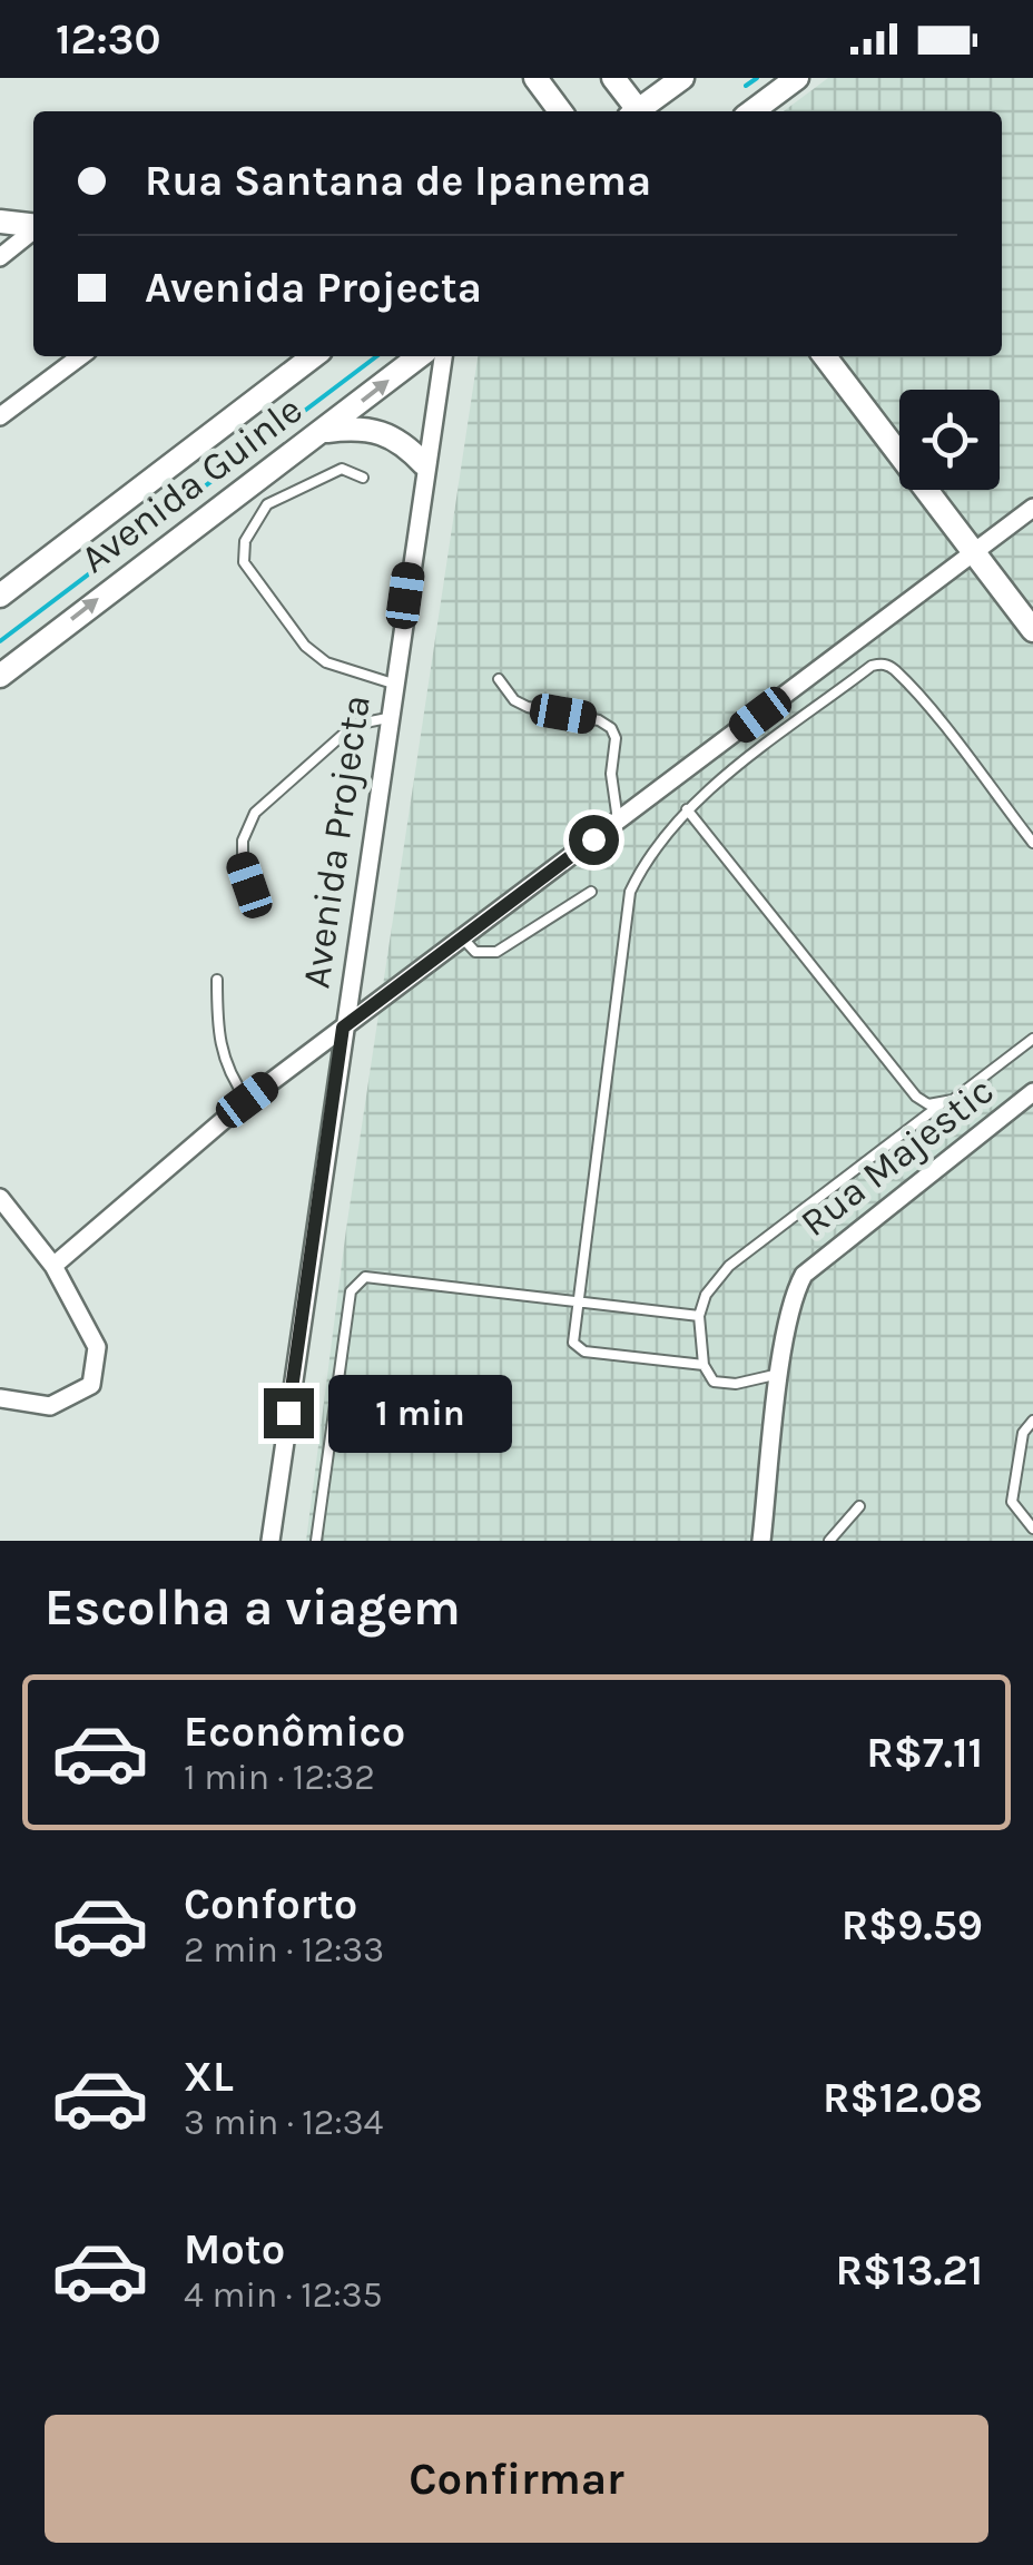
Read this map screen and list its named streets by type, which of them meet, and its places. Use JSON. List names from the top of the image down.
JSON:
{
  "streets": {
    "street": ["Avenida Guinle", "Avenida Projecta", "Rua Majestic"]
  },
  "page": {
    "status": "12:30",
    "banner": ["Rua Santana de Ipanema", "Avenida Projecta"],
    "bubble": "1 min",
    "heading": "Escolha a viagem",
    "list": [
      {
        "name": "Econômico",
        "note": "1 min · 12:32",
        "value": "R$7.11"
      },
      {
        "name": "Conforto",
        "note": "2 min · 12:33",
        "value": "R$9.59"
      },
      {
        "name": "XL",
        "note": "3 min · 12:34",
        "value": "R$12.08"
      },
      {
        "name": "Moto",
        "note": "4 min · 12:35",
        "value": "R$13.21"
      }
    ],
    "buttons": "Confirmar"
  }
}
